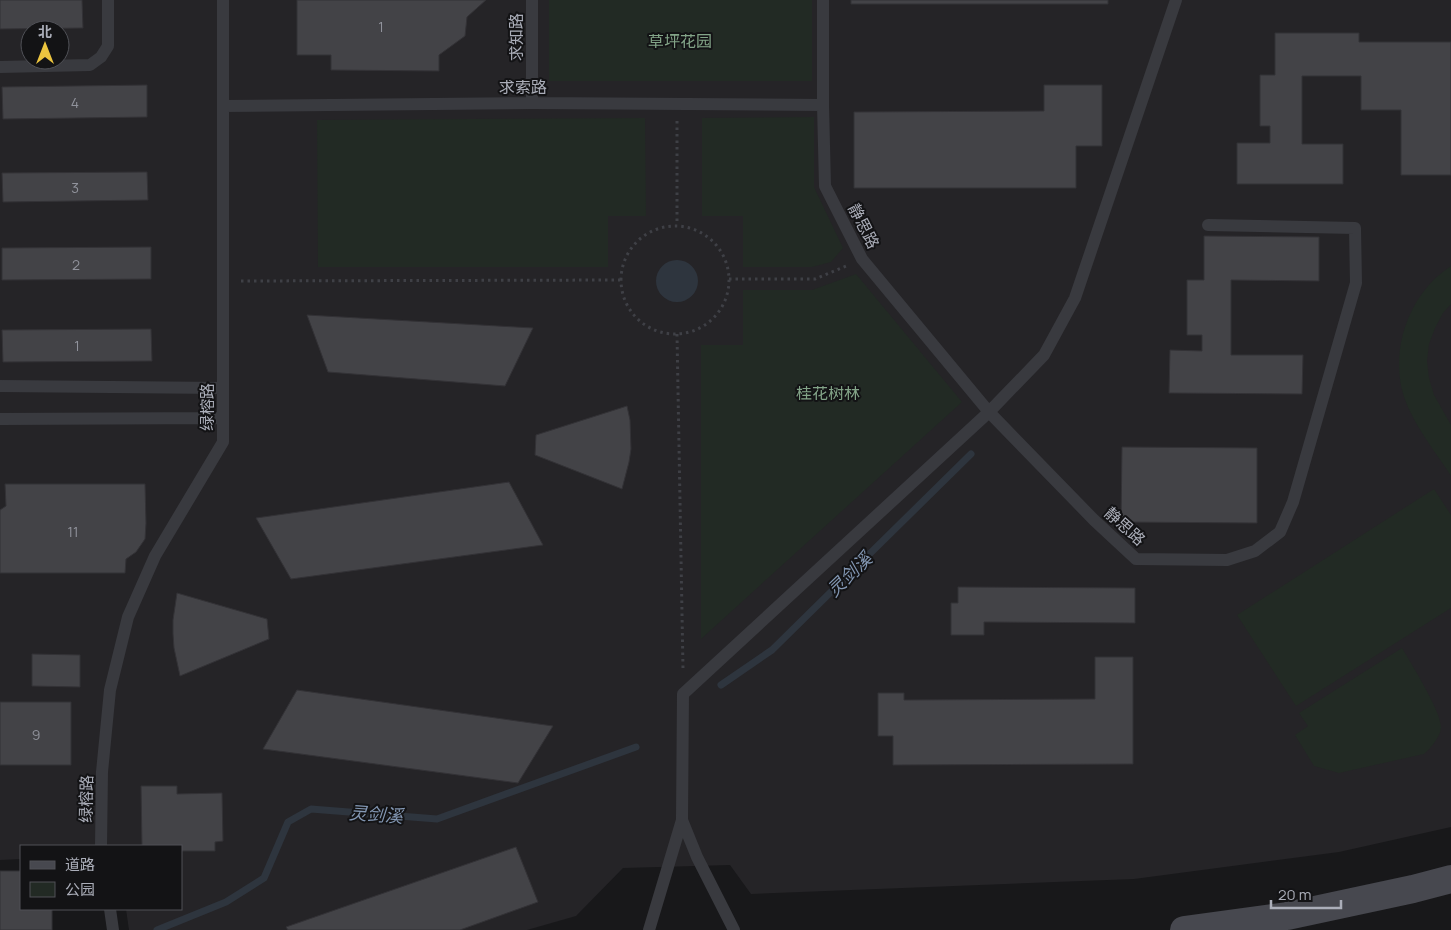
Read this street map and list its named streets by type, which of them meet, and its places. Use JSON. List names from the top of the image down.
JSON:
{
  "streets": {
    "lane": [
      "求知路",
      "求索路",
      "静思路",
      "绿榕路"
    ]
  },
  "crossings": [
    ["求知路", "求索路"],
    ["求索路", "静思路"],
    ["求索路", "绿榕路"]
  ],
  "water": ["灵剑溪"],
  "parks": ["草坪花园", "桂花树林"],
  "house_numbers": [
    "1",
    "4",
    "3",
    "2",
    "1",
    "11",
    "9"
  ],
  "legend": ["道路", "公园"],
  "scale_bar": "20 m",
  "north": "top"
}
